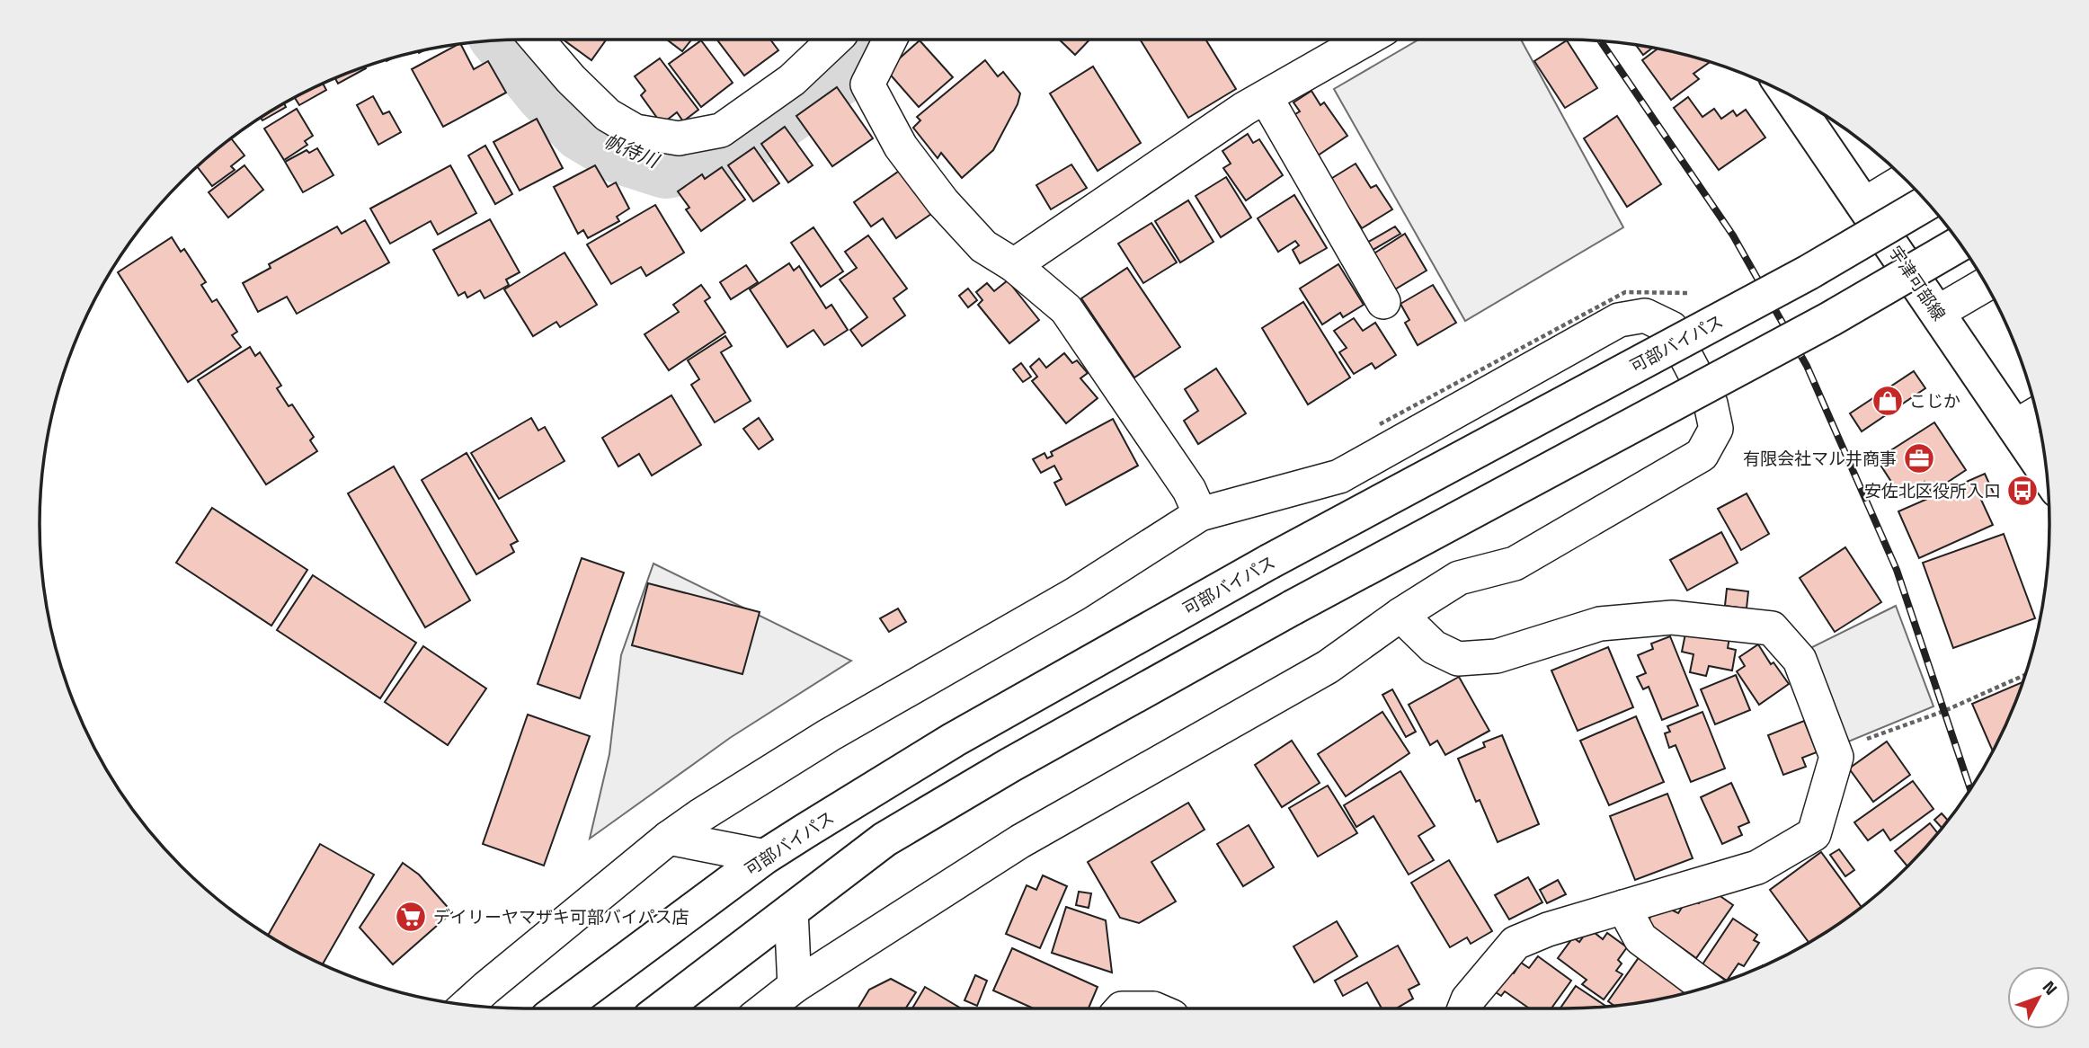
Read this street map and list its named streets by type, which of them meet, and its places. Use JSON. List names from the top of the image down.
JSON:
{
  "streets": {
    "main road": ["宇津可部線", "可部バイパス"]
  },
  "water": ["帆待川"],
  "places": {
    "shop": ["こじか"],
    "office": ["有限会社マル井商事"],
    "bus stop": ["安佐北区役所入口"],
    "supermarket": ["デイリーヤマザキ可部バイパス店"]
  },
  "north": "top right"
}
